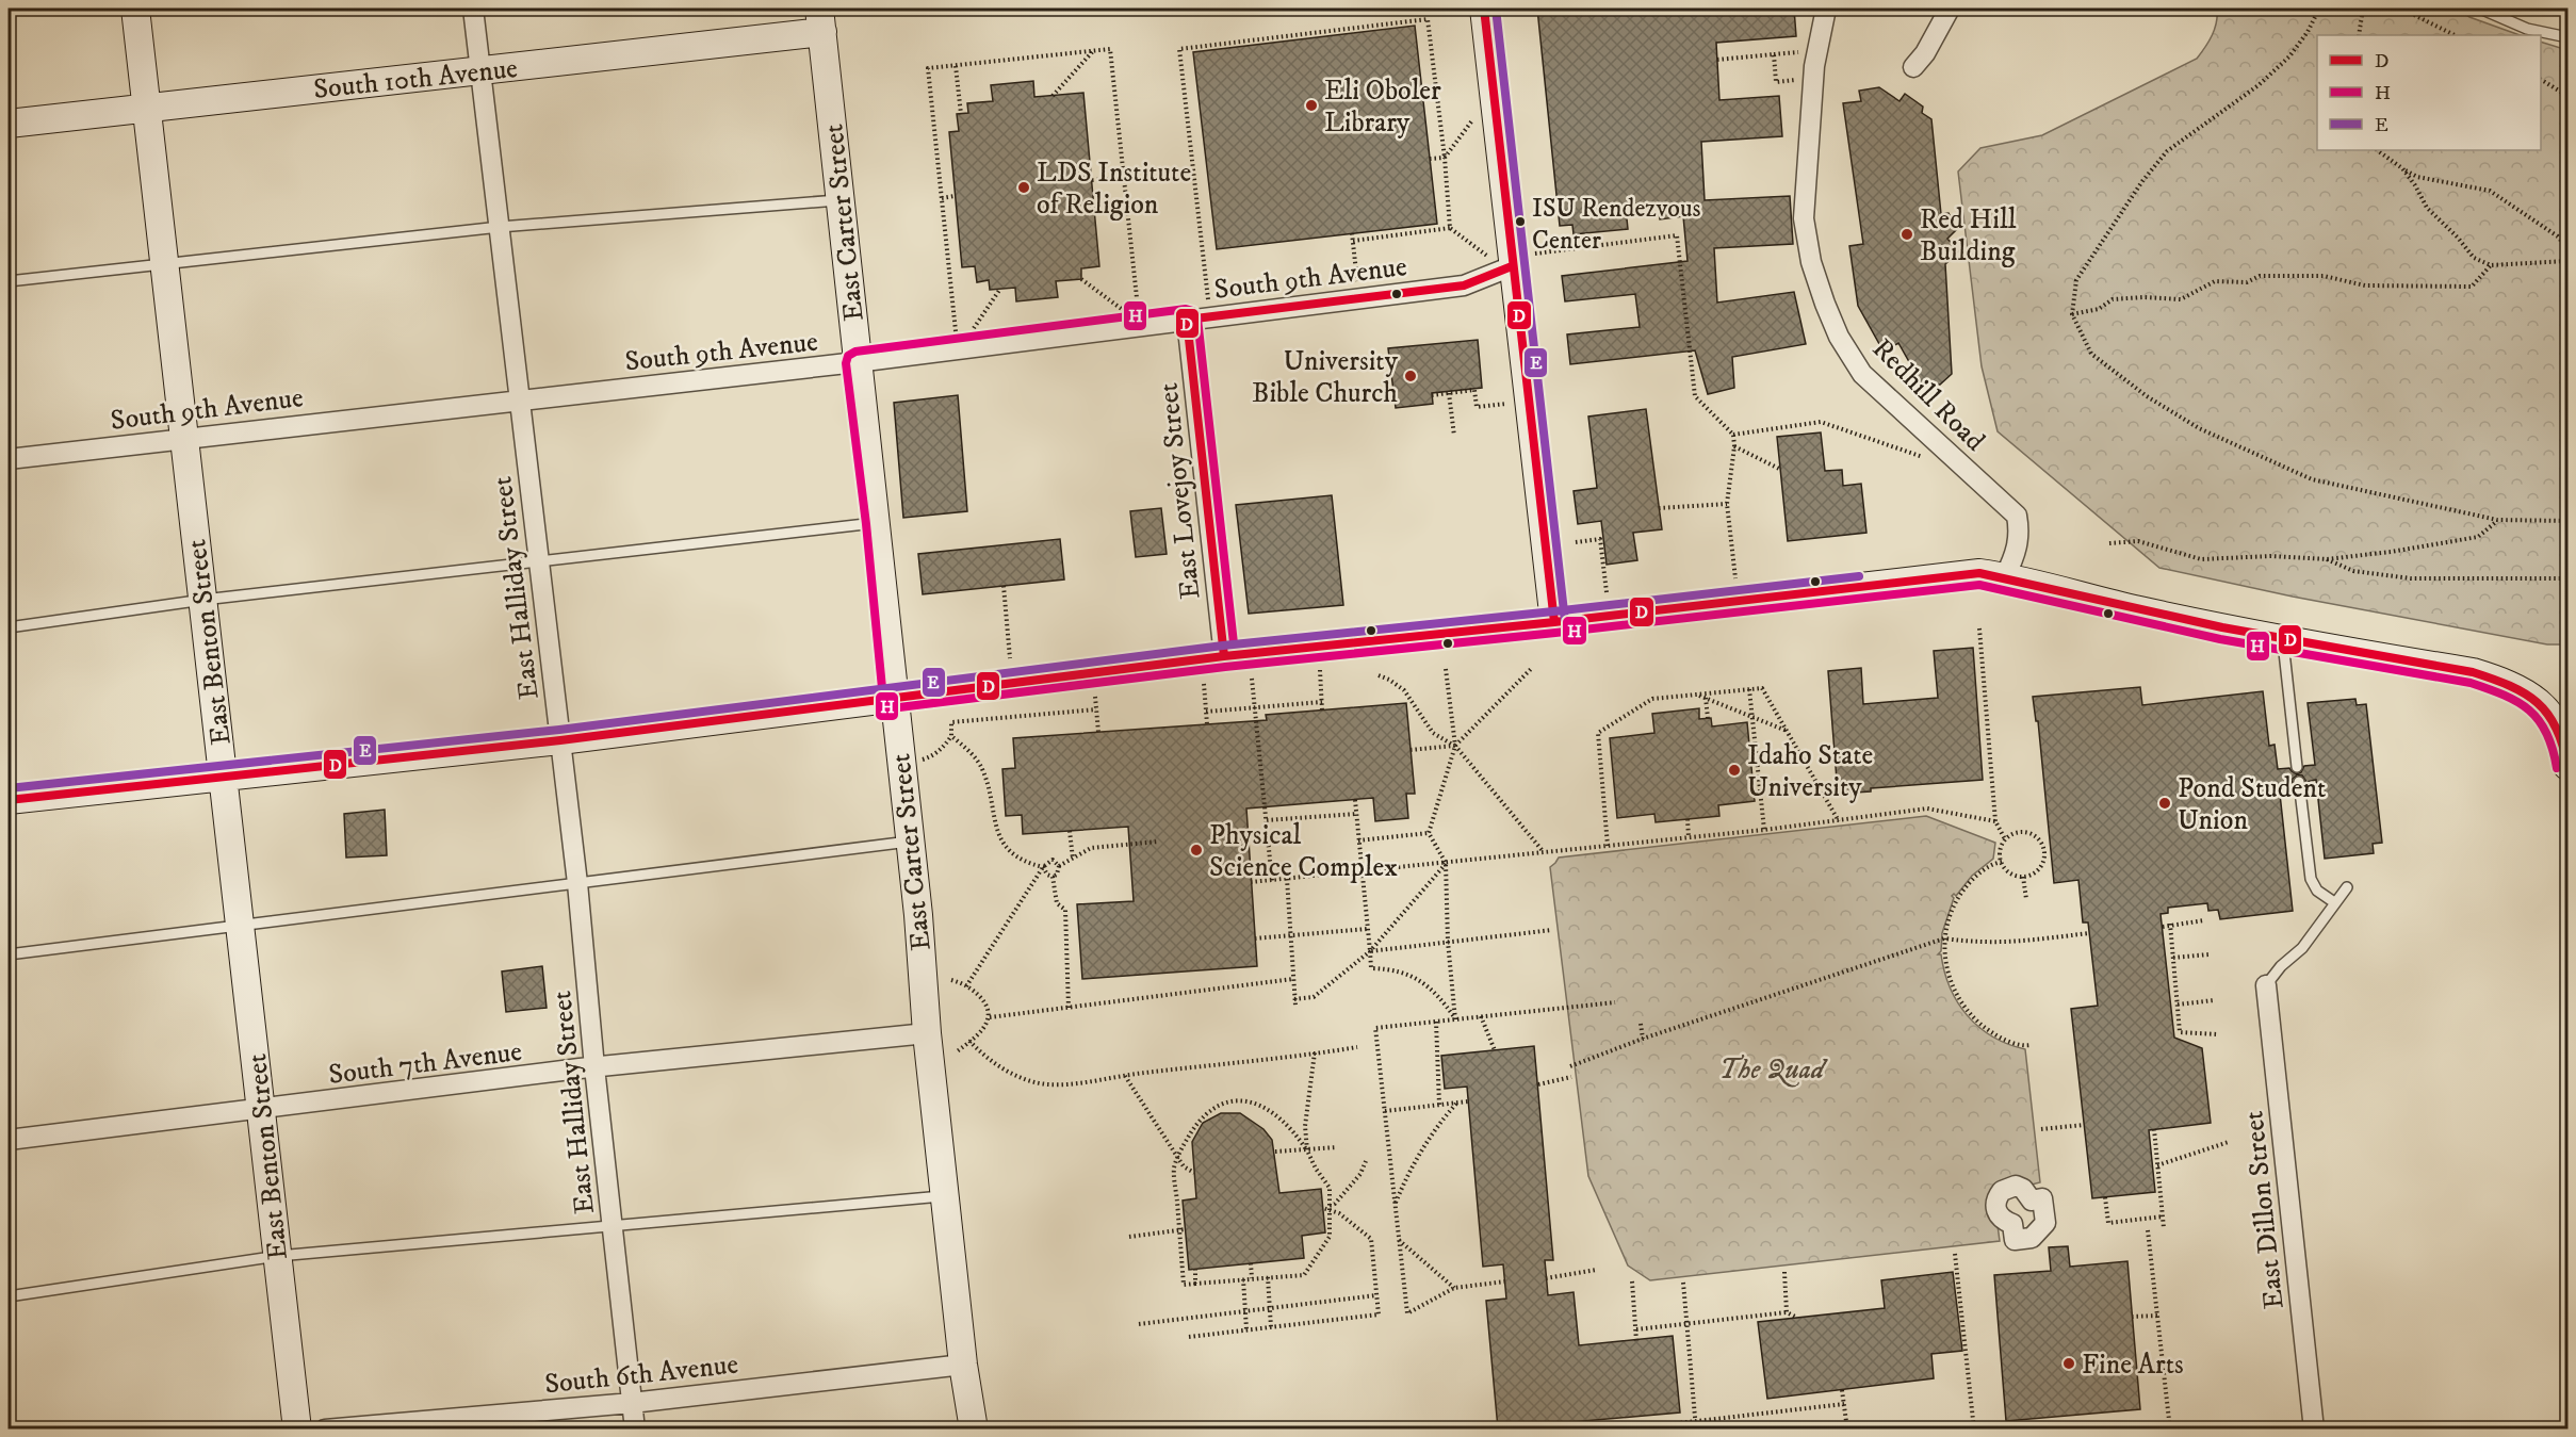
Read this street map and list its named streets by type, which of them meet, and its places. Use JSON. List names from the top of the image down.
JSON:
{
  "streets": {
    "street": [
      "South 10th Avenue",
      "East Carter Street",
      "South 9th Avenue",
      "Redhill Road",
      "East Lovejoy Street",
      "East Halliday Street",
      "East Benton Street",
      "South 7th Avenue",
      "East Dillon Street",
      "South 6th Avenue"
    ]
  },
  "crossings": [
    ["South 10th Avenue", "East Carter Street"],
    ["South 10th Avenue", "East Halliday Street"],
    ["South 10th Avenue", "East Benton Street"],
    ["East Carter Street", "South 9th Avenue"],
    ["East Carter Street", "South 7th Avenue"],
    ["East Carter Street", "South 6th Avenue"],
    ["South 9th Avenue", "East Lovejoy Street"],
    ["South 9th Avenue", "East Halliday Street"],
    ["South 9th Avenue", "East Benton Street"],
    ["East Halliday Street", "South 7th Avenue"],
    ["East Halliday Street", "South 6th Avenue"],
    ["East Benton Street", "South 7th Avenue"]
  ],
  "parks": ["The Quad"],
  "places": [
    "Eli Oboler Library",
    "LDS Institute of Religion",
    "ISU Rendezvous Center",
    "Red Hill Building",
    "University Bible Church",
    "Idaho State University",
    "Pond Student Union",
    "Physical Science Complex",
    "Fine Arts"
  ],
  "lines": ["transit line D", "transit line E", "transit line H"],
  "legend": ["D", "H", "E"]
}
